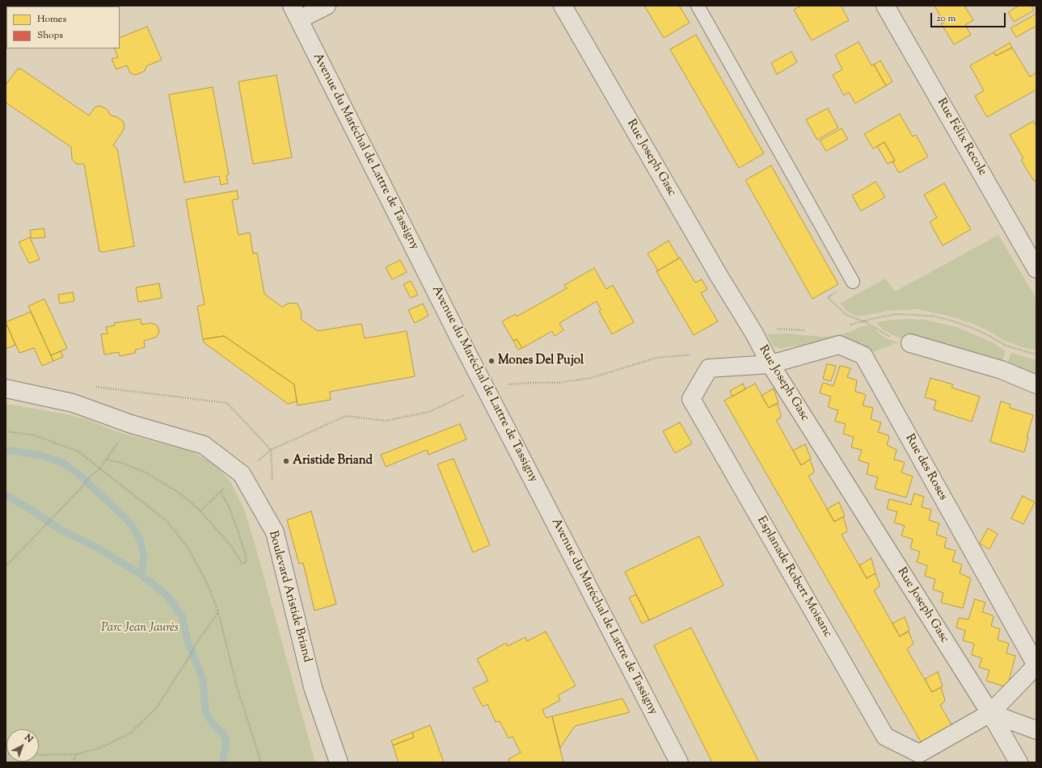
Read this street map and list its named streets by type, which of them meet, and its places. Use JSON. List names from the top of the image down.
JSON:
{
  "streets": {
    "street": [
      "Rue Félix Recole",
      "Avenue du Maréchal de Lattre de Tassigny",
      "Rue Joseph Gasc",
      "Rue des Roses",
      "Esplanade Robert Moisanc",
      "Boulevard Aristide Briand"
    ]
  },
  "crossings": [
    ["Rue Joseph Gasc", "Rue des Roses"],
    ["Rue Joseph Gasc", "Esplanade Robert Moisanc"],
    ["Rue des Roses", "Esplanade Robert Moisanc"]
  ],
  "parks": ["Parc Jean Jaurès"],
  "places": ["Mones Del Pujol", "Aristide Briand"],
  "legend": ["Homes", "Shops"],
  "scale_bar": "20 m",
  "north": "top right"
}
